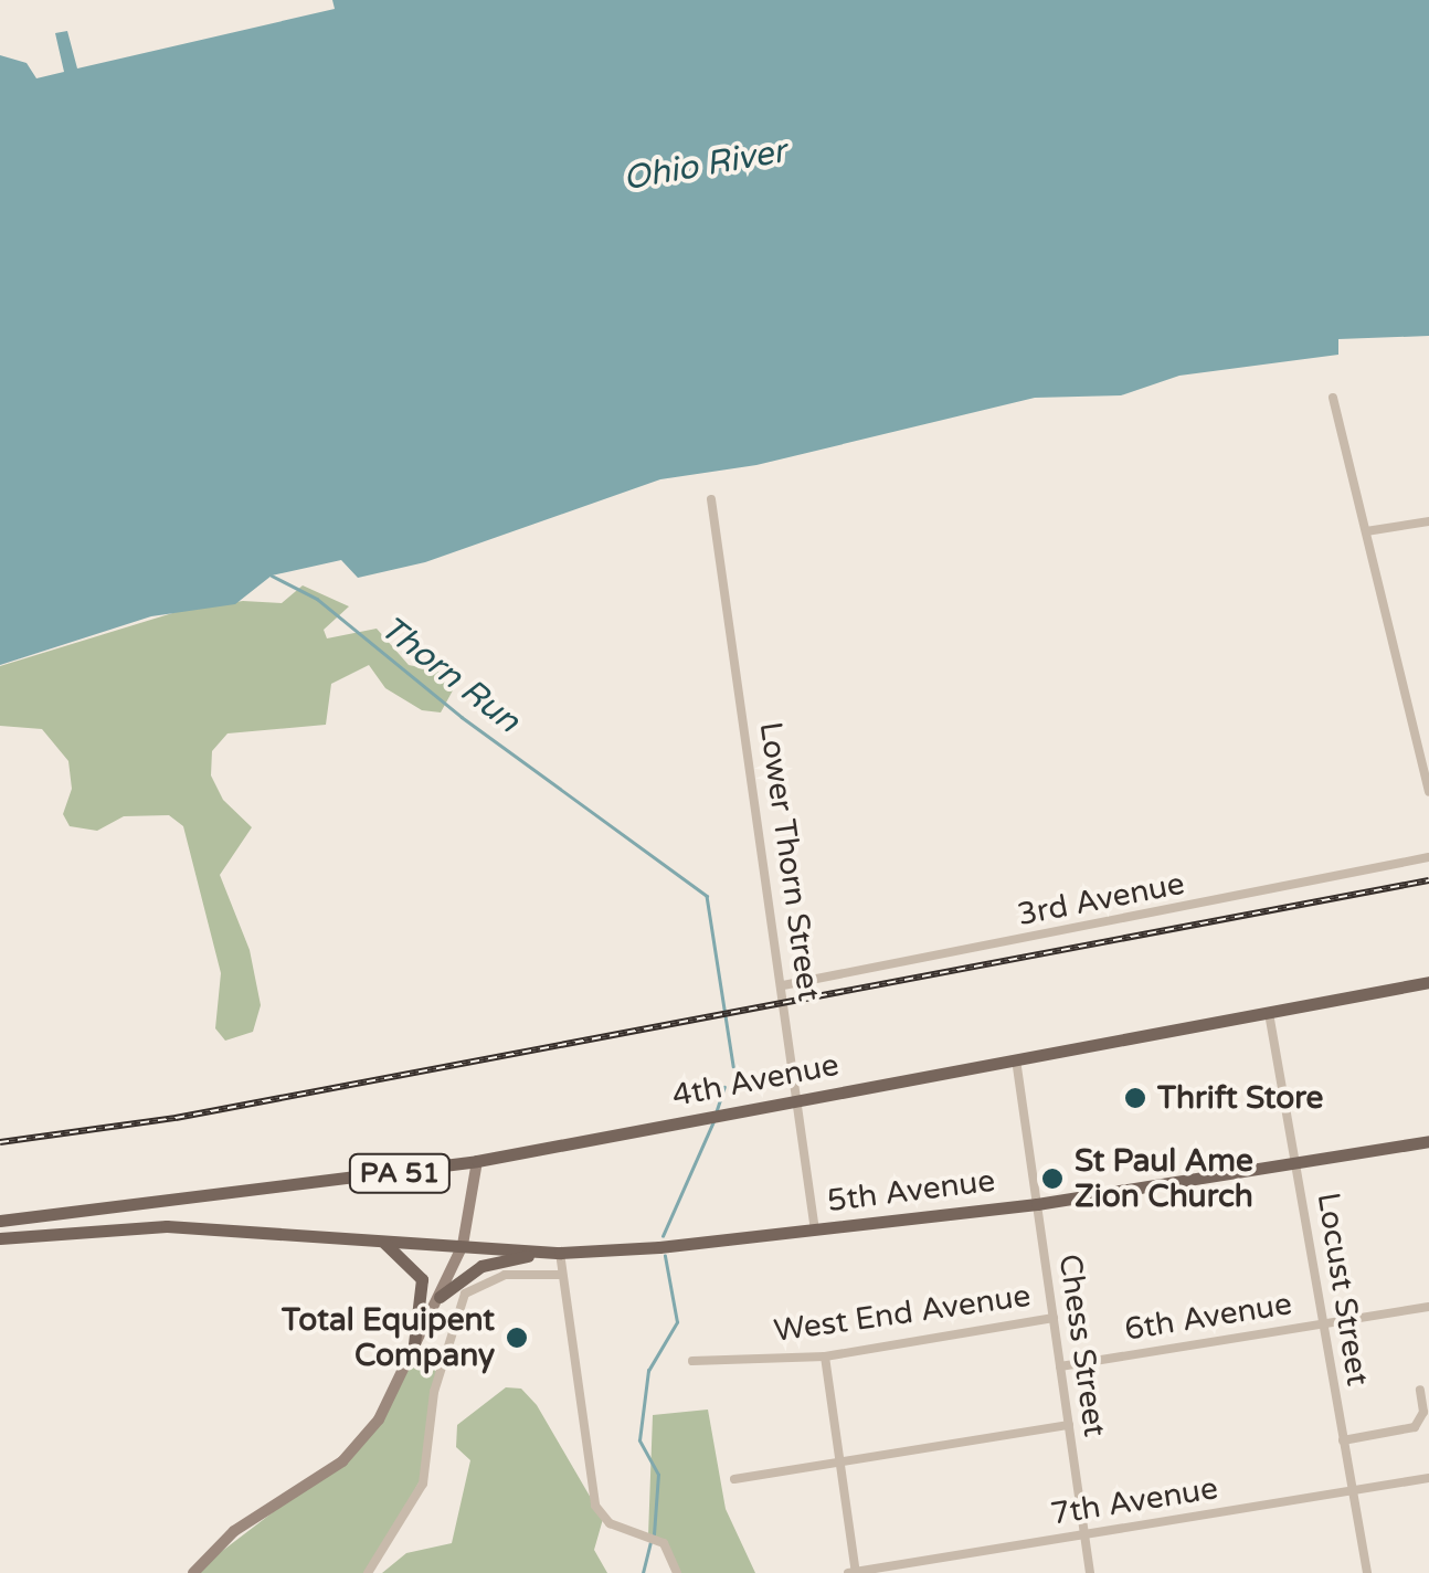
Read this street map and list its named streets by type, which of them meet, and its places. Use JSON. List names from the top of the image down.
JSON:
{
  "streets": {
    "main road": ["4th Avenue", "PA 51", "5th Avenue"],
    "street": [
      "Lower Thorn Street",
      "3rd Avenue",
      "Locust Street",
      "West End Avenue",
      "6th Avenue",
      "Chess Street",
      "7th Avenue"
    ]
  },
  "crossings": [
    ["Lower Thorn Street", "3rd Avenue"],
    ["Lower Thorn Street", "4th Avenue"],
    ["Lower Thorn Street", "5th Avenue"],
    ["4th Avenue", "Locust Street"],
    ["4th Avenue", "Chess Street"],
    ["PA 51", "5th Avenue"],
    ["5th Avenue", "Locust Street"],
    ["5th Avenue", "Chess Street"],
    ["Locust Street", "6th Avenue"],
    ["Locust Street", "7th Avenue"],
    ["West End Avenue", "Chess Street"],
    ["6th Avenue", "Chess Street"],
    ["Chess Street", "7th Avenue"]
  ],
  "water": ["Ohio River", "Thorn Run"],
  "places": ["Thrift Store", "St Paul Ame Zion Church", "Total Equipent Company"]
}
